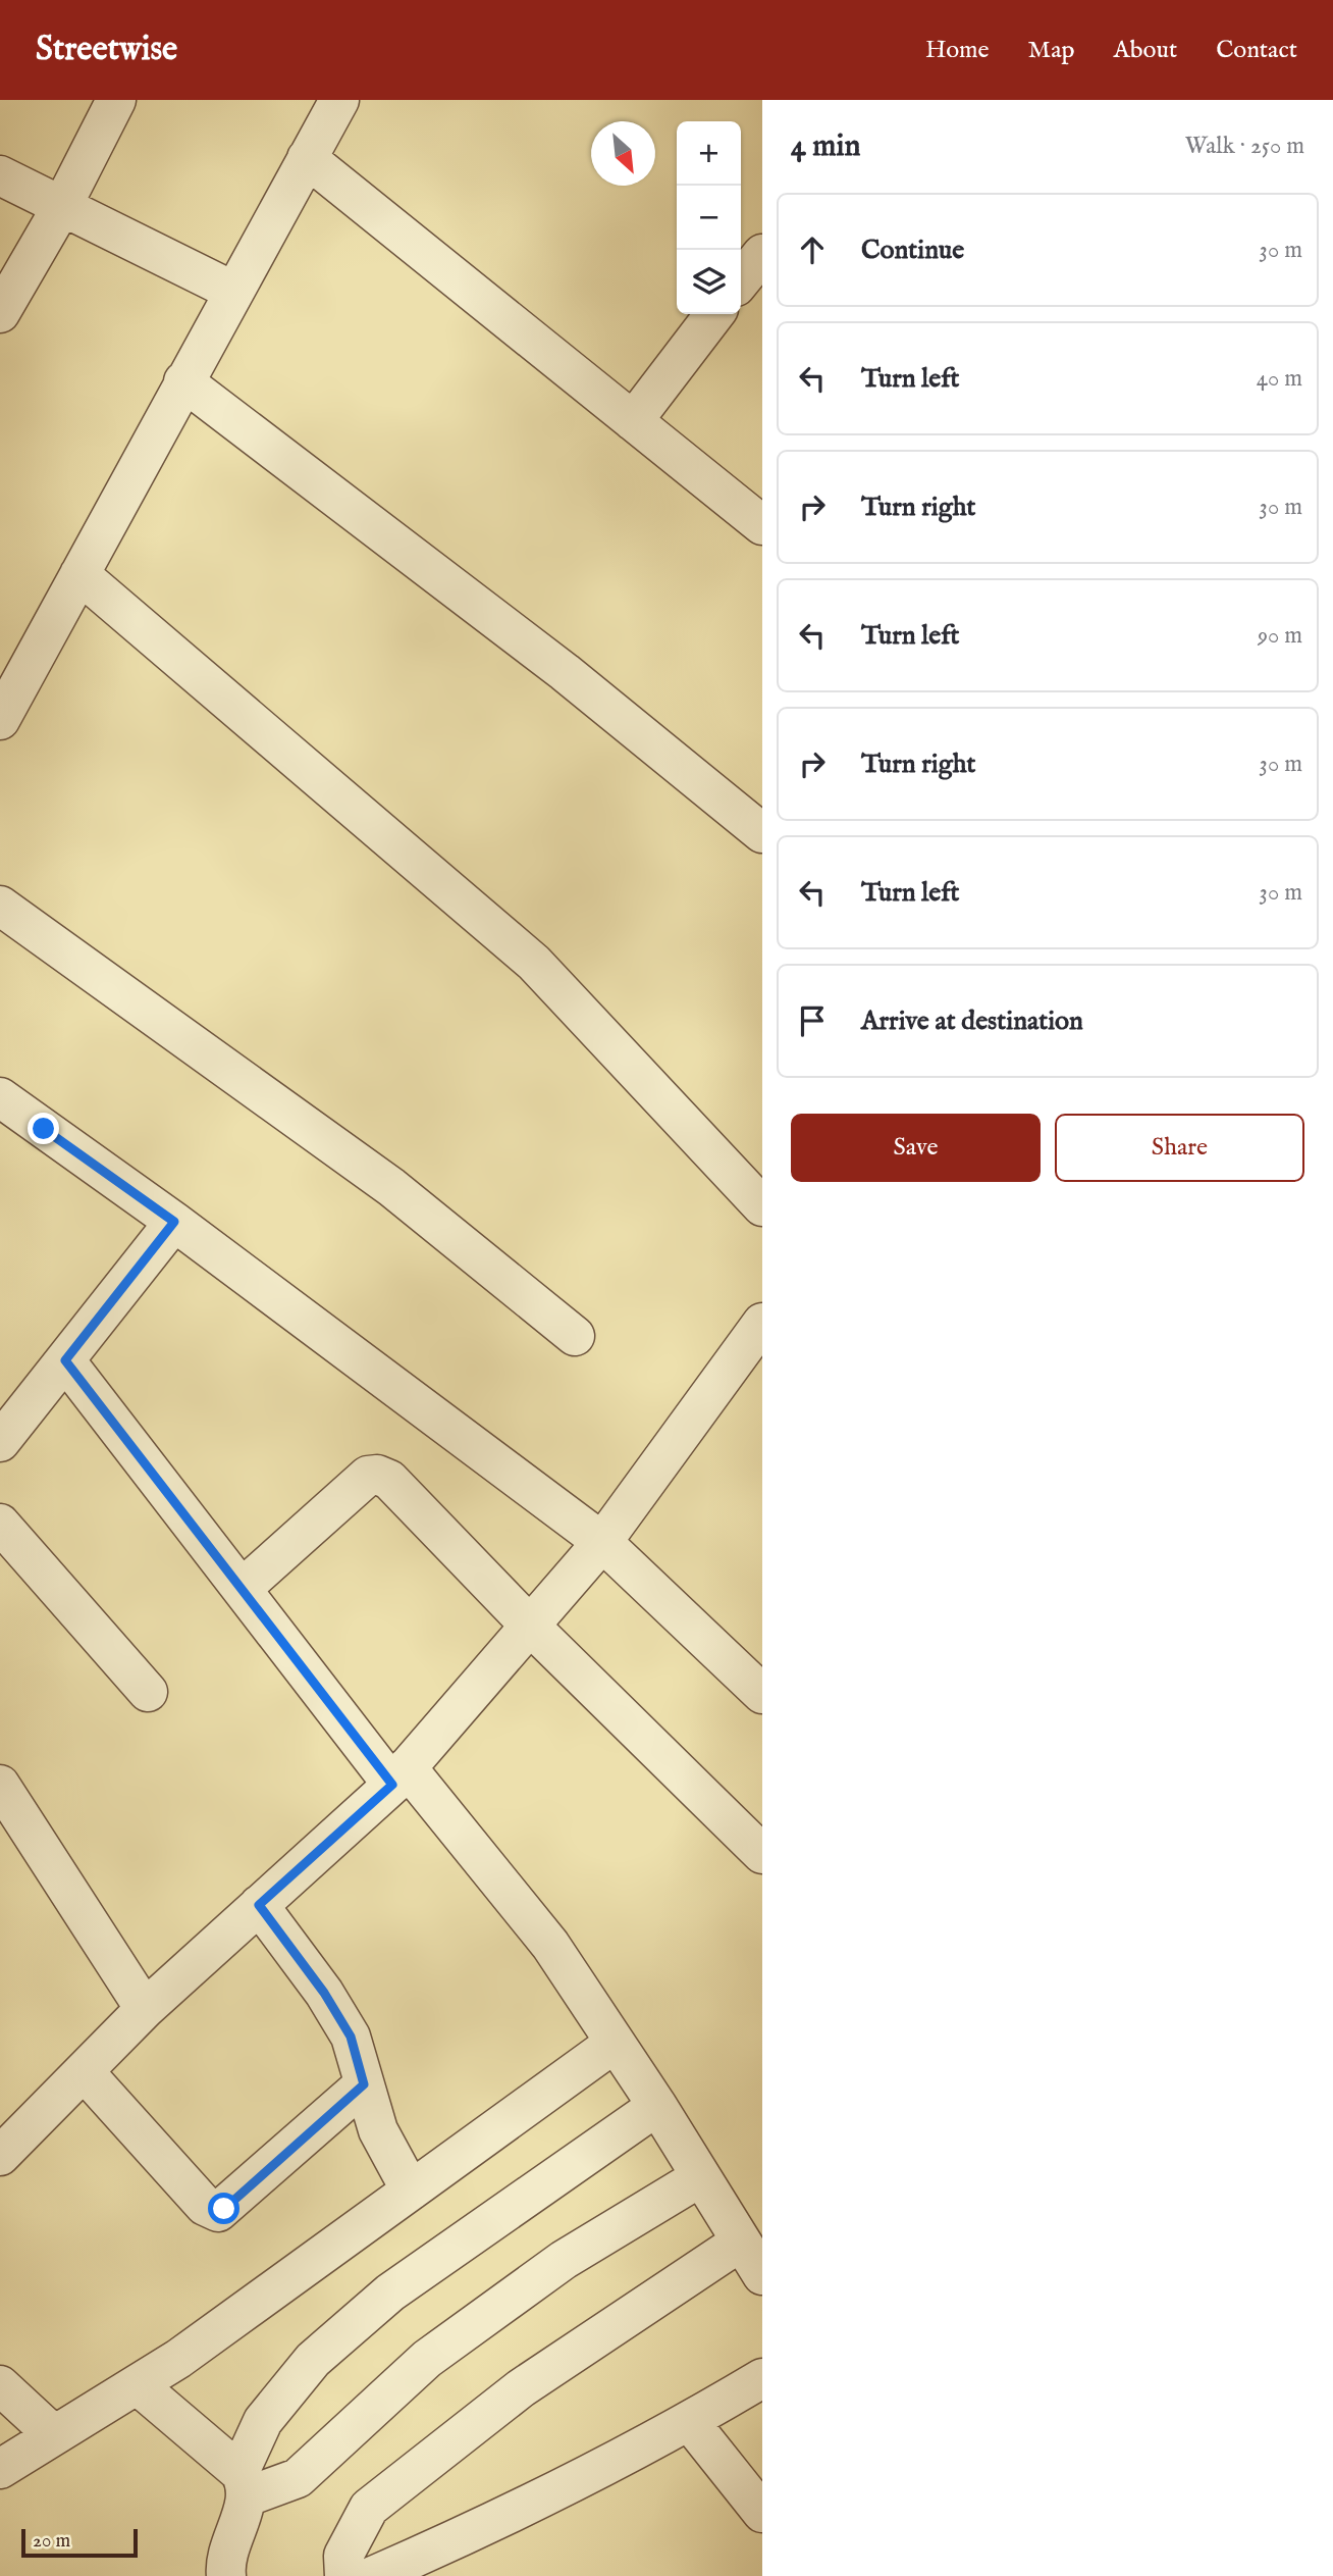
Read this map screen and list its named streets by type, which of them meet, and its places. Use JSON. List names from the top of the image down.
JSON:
{
  "scale_bar": "20 m",
  "north": "bottom right",
  "page": {
    "header": "Streetwise",
    "nav": [
      "Home",
      "Map",
      "About",
      "Contact"
    ],
    "heading": ["4 min", "Walk · 250 m"],
    "map_buttons": ["+", "−"],
    "list": [
      ["Continue", "30 m"],
      ["Turn left", "40 m"],
      ["Turn right", "30 m"],
      ["Turn left", "90 m"],
      ["Turn right", "30 m"],
      ["Turn left", "30 m"],
      "Arrive at destination"
    ],
    "buttons": ["Save", "Share"],
    "scale": "20 m"
  }
}
